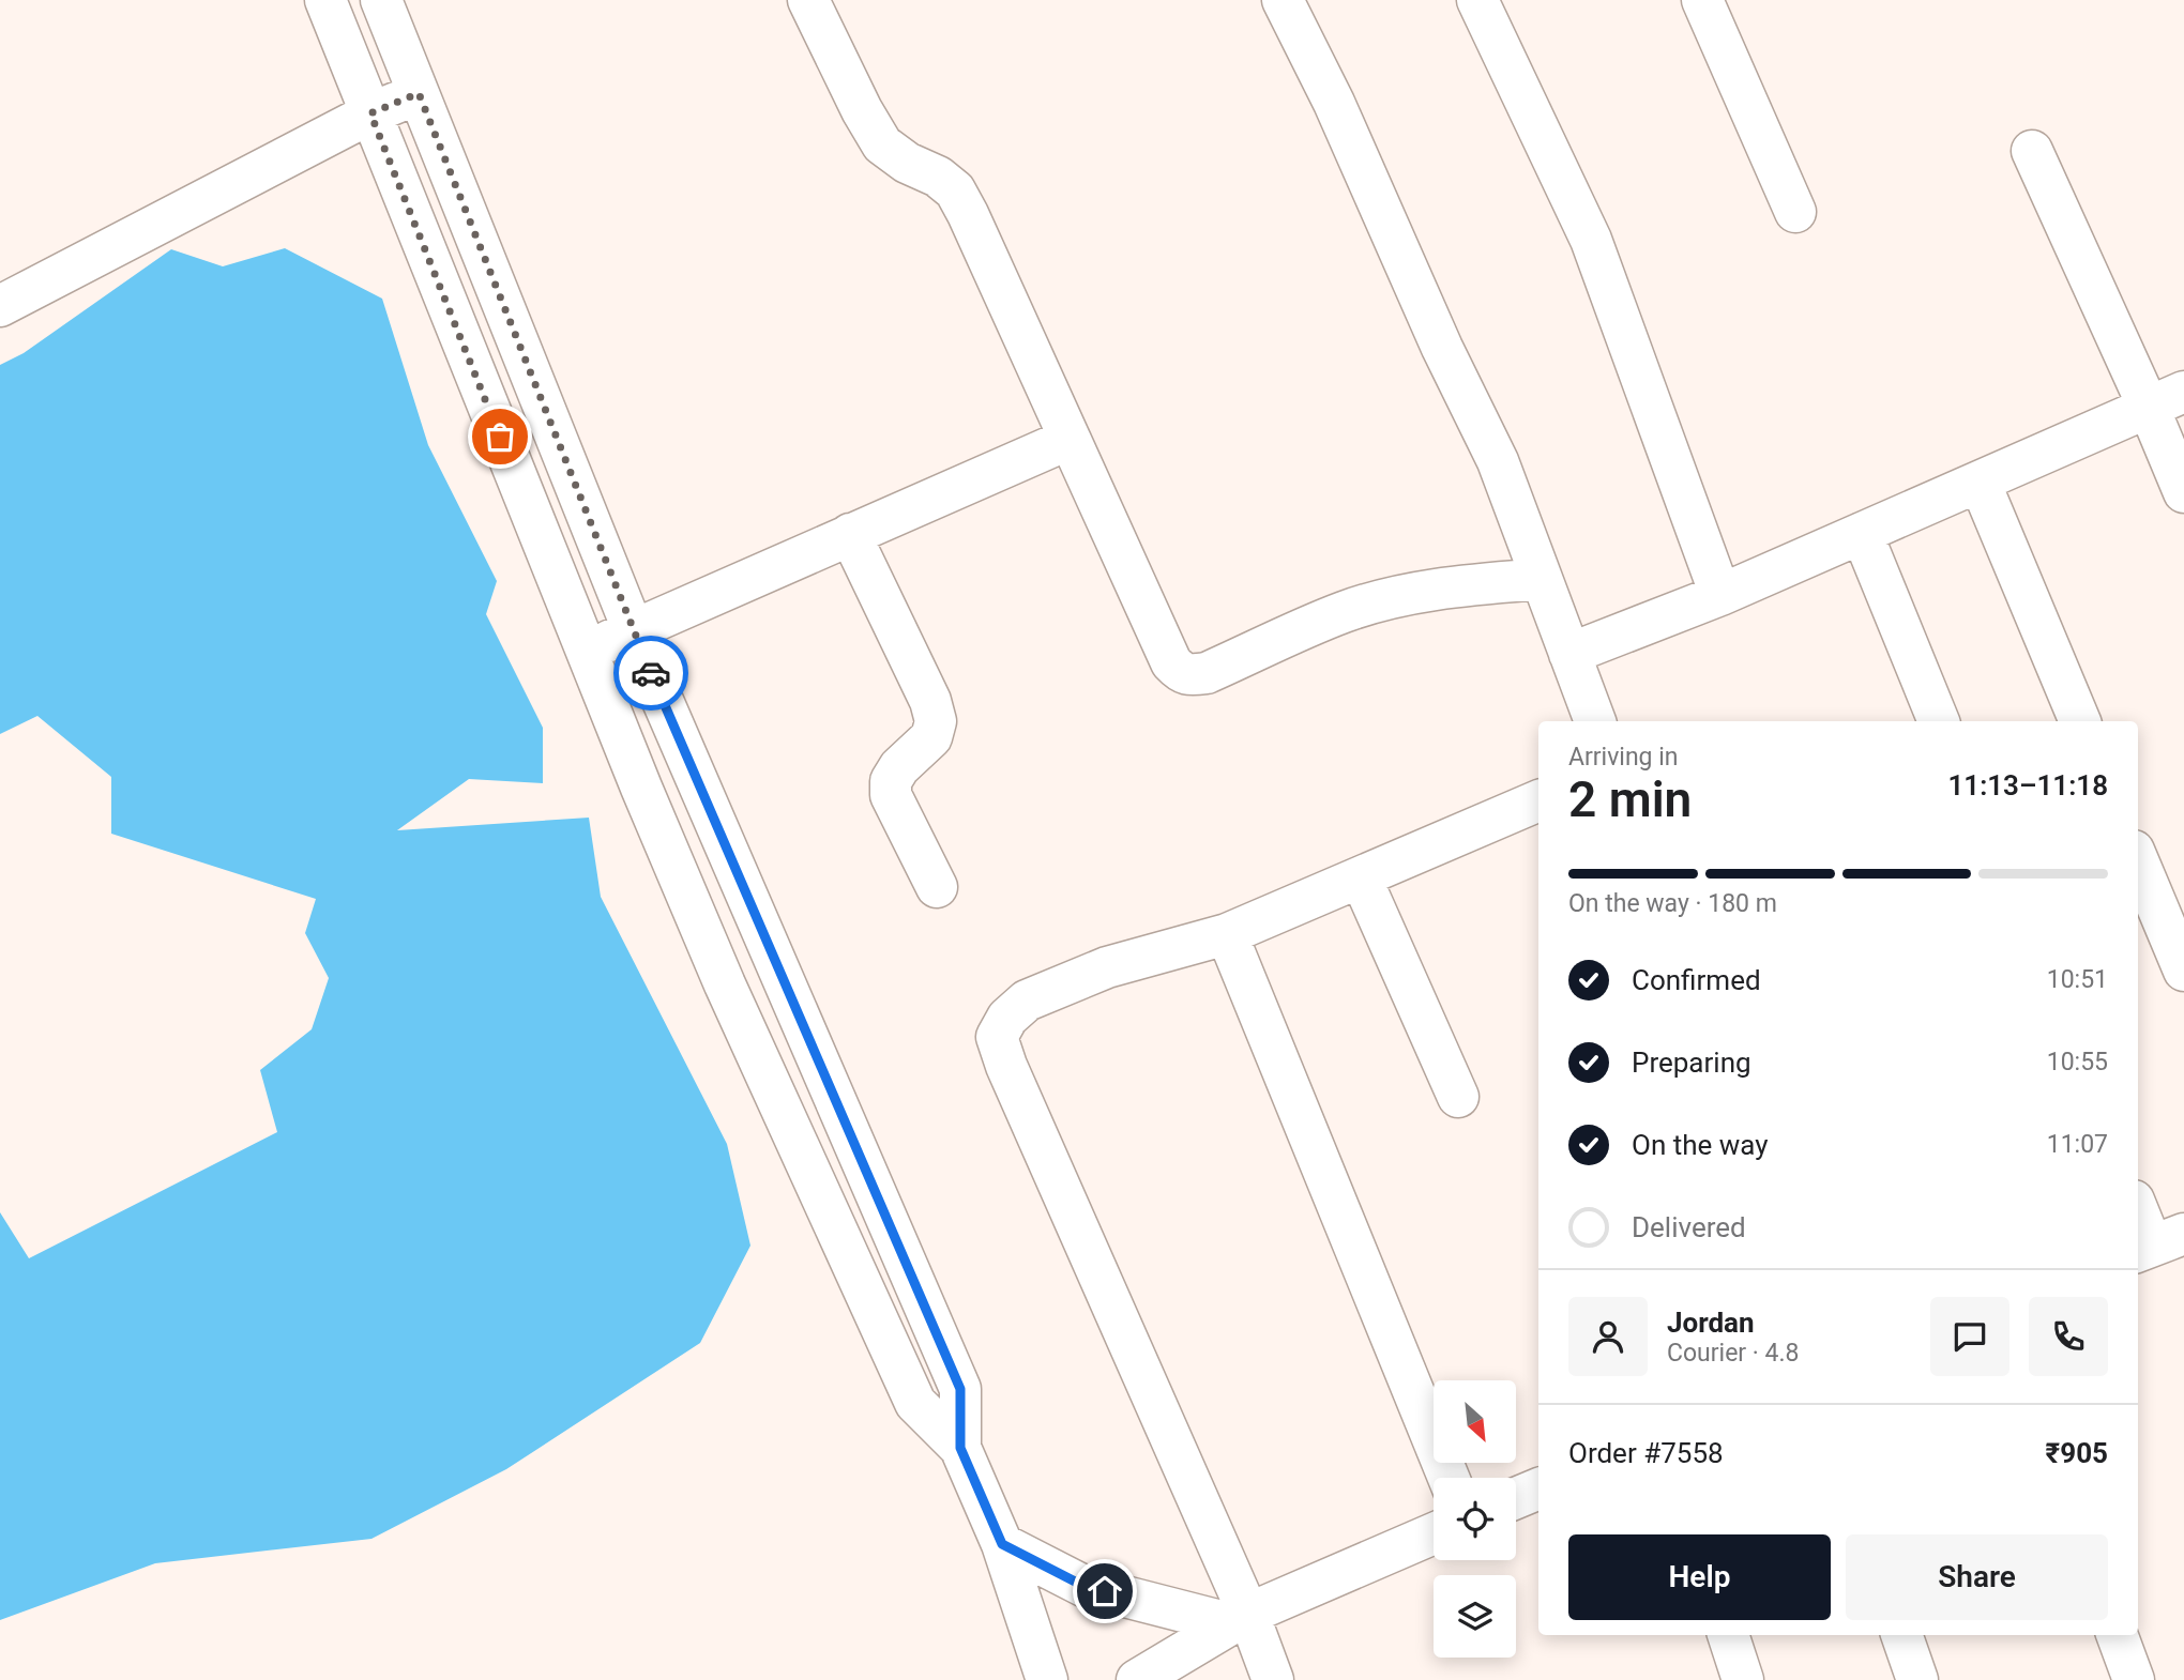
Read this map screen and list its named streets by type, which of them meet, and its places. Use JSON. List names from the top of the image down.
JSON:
{
  "north": "bottom right",
  "page": {
    "heading": ["2 min", "Arriving in", "11:13–11:18"],
    "panel": [
      "Jordan",
      "Courier · 4.8",
      "Order #7558",
      "₹905"
    ],
    "bar": "On the way · 180 m",
    "list": [
      ["Confirmed", "10:51"],
      ["Preparing", "10:55"],
      ["On the way", "11:07"],
      "Delivered"
    ],
    "buttons": ["Help", "Share"]
  }
}
